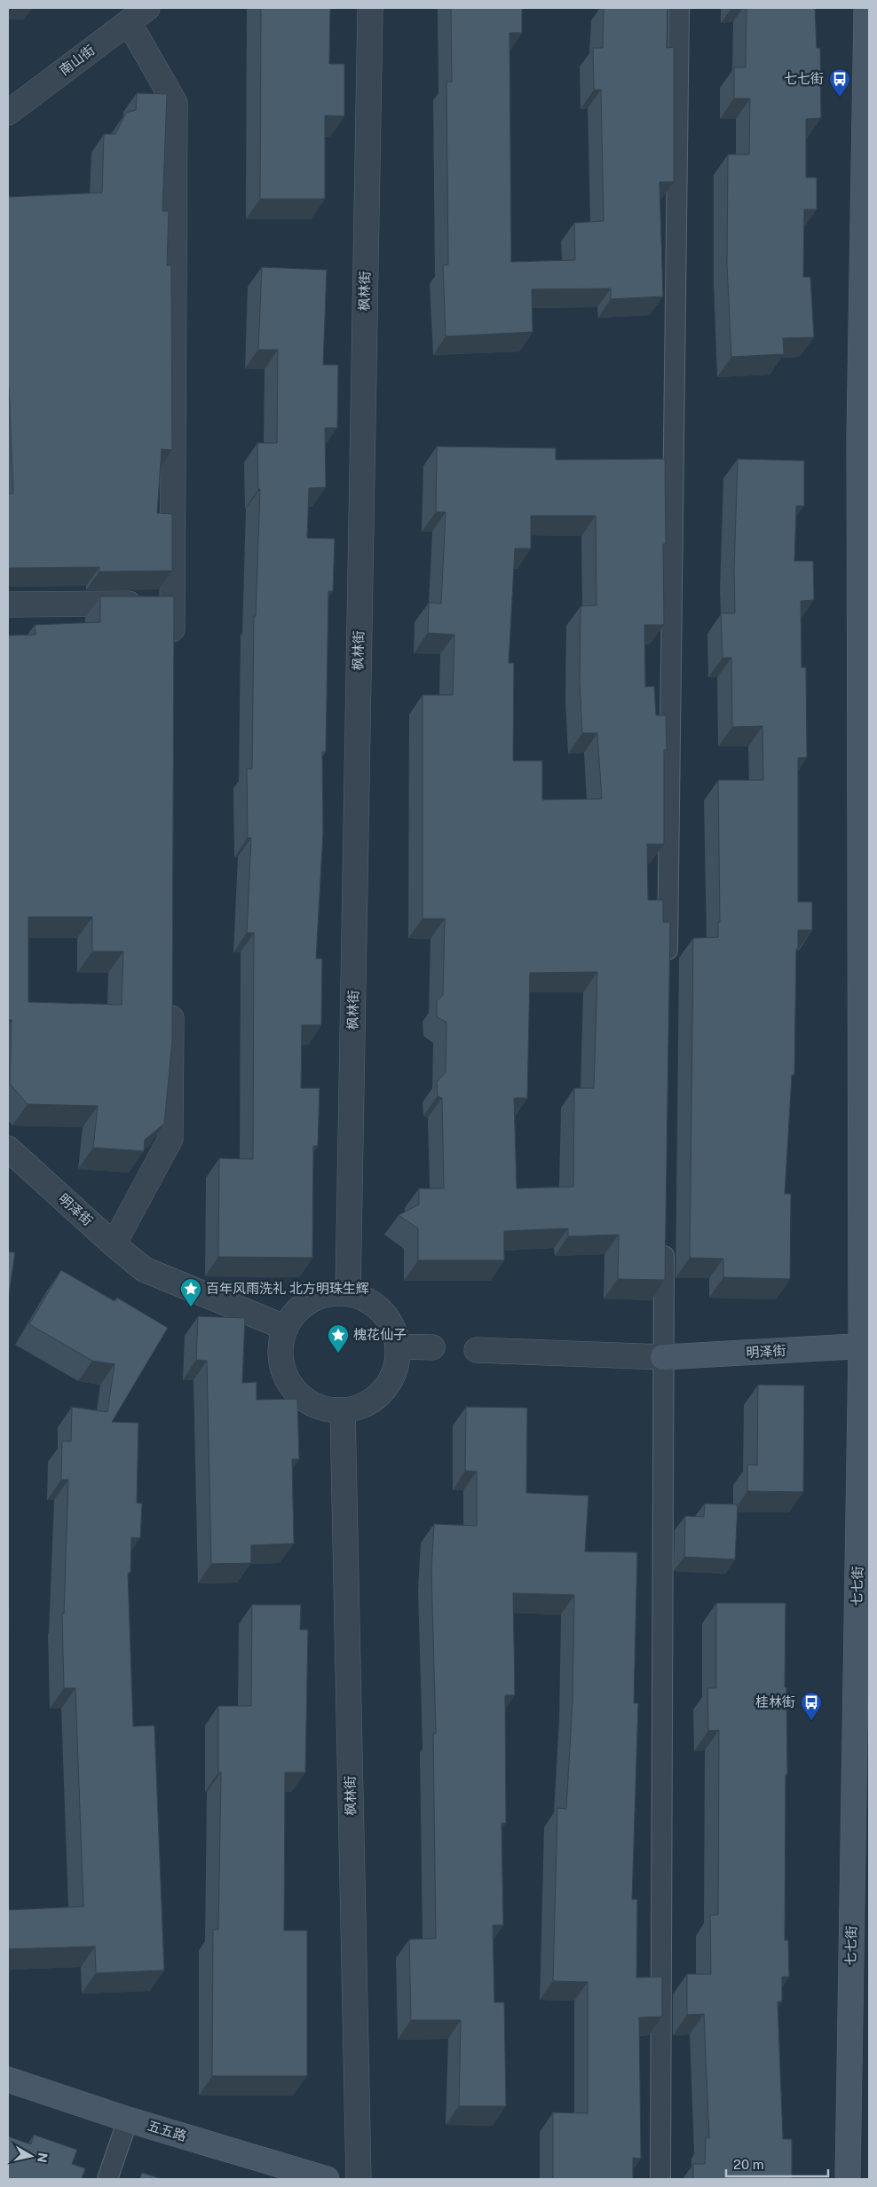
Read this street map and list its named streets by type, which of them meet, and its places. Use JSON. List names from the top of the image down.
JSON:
{
  "streets": {
    "main road": ["明泽街", "七七街", "五五路"],
    "street": ["南山街", "枫林街"]
  },
  "crossings": [
    ["枫林街", "明泽街"],
    ["明泽街", "七七街"]
  ],
  "places": {
    "bus stop": ["七七街", "桂林街"],
    "place": ["百年风雨洗礼 北方明珠生辉", "槐花仙子"]
  },
  "scale_bar": "20 m",
  "north": "right"
}
